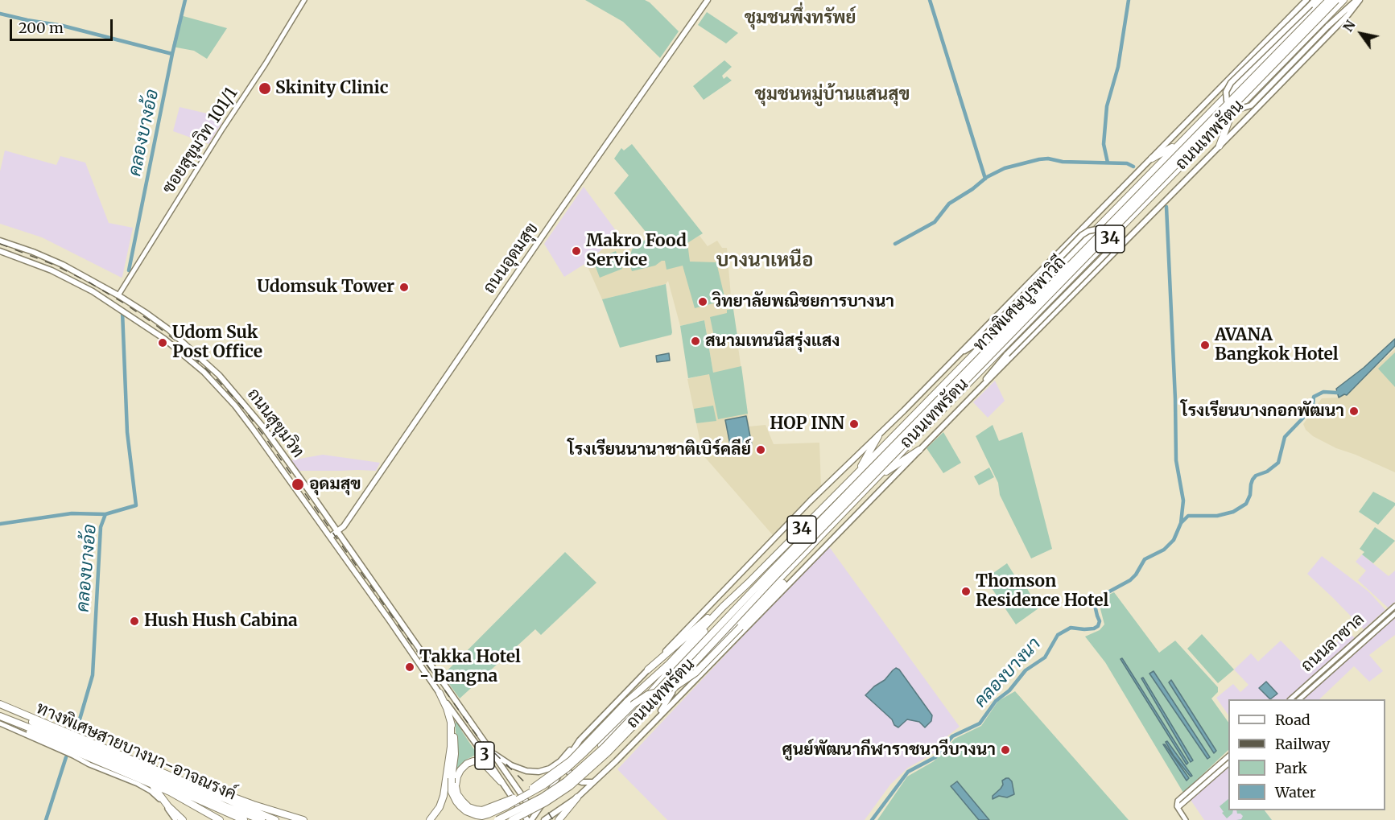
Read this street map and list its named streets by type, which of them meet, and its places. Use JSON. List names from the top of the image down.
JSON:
{
  "streets": {
    "highway": [
      "ถนนเทพรัตน",
      "34",
      "ทางพิเศษบูรพาวิถี",
      "ทางพิเศษสายบางนา-อาจณรงค์"
    ],
    "main road": ["ถนนอุดมสุข", "ถนนสุขุมวิท", "3"],
    "street": ["ซอยสุขุมวิท 101/1", "ถนนลาซาล"]
  },
  "crossings": [
    ["ถนนเทพรัตน", "ถนนสุขุมวิท"],
    ["ซอยสุขุมวิท 101/1", "ถนนสุขุมวิท"],
    ["ถนนอุดมสุข", "ถนนสุขุมวิท"]
  ],
  "districts": ["ชุมชนพึ่งทรัพย์", "ชุมชนหมู่บ้านแสนสุข", "บางนาเหนือ"],
  "water": ["คลองบางอ้อ", "คลองบางนา"],
  "places": [
    "Skinity Clinic",
    "Makro Food Service",
    "Udomsuk Tower",
    "วิทยาลัยพณิชยการบางนา",
    "สนามเทนนิสรุ่งแสง",
    "Udom Suk Post Office",
    "AVANA Bangkok Hotel",
    "โรงเรียนบางกอกพัฒนา",
    "HOP INN",
    "โรงเรียนนานาชาติเบิร์คลีย์",
    "อุดมสุข",
    "Thomson Residence Hotel",
    "Hush Hush Cabina",
    "Takka Hotel - Bangna",
    "ศูนย์พัฒนากีฬาราชนาวีบางนา"
  ],
  "legend": [
    "Road",
    "Railway",
    "Park",
    "Water"
  ],
  "scale_bar": "200 m",
  "north": "top left"
}
